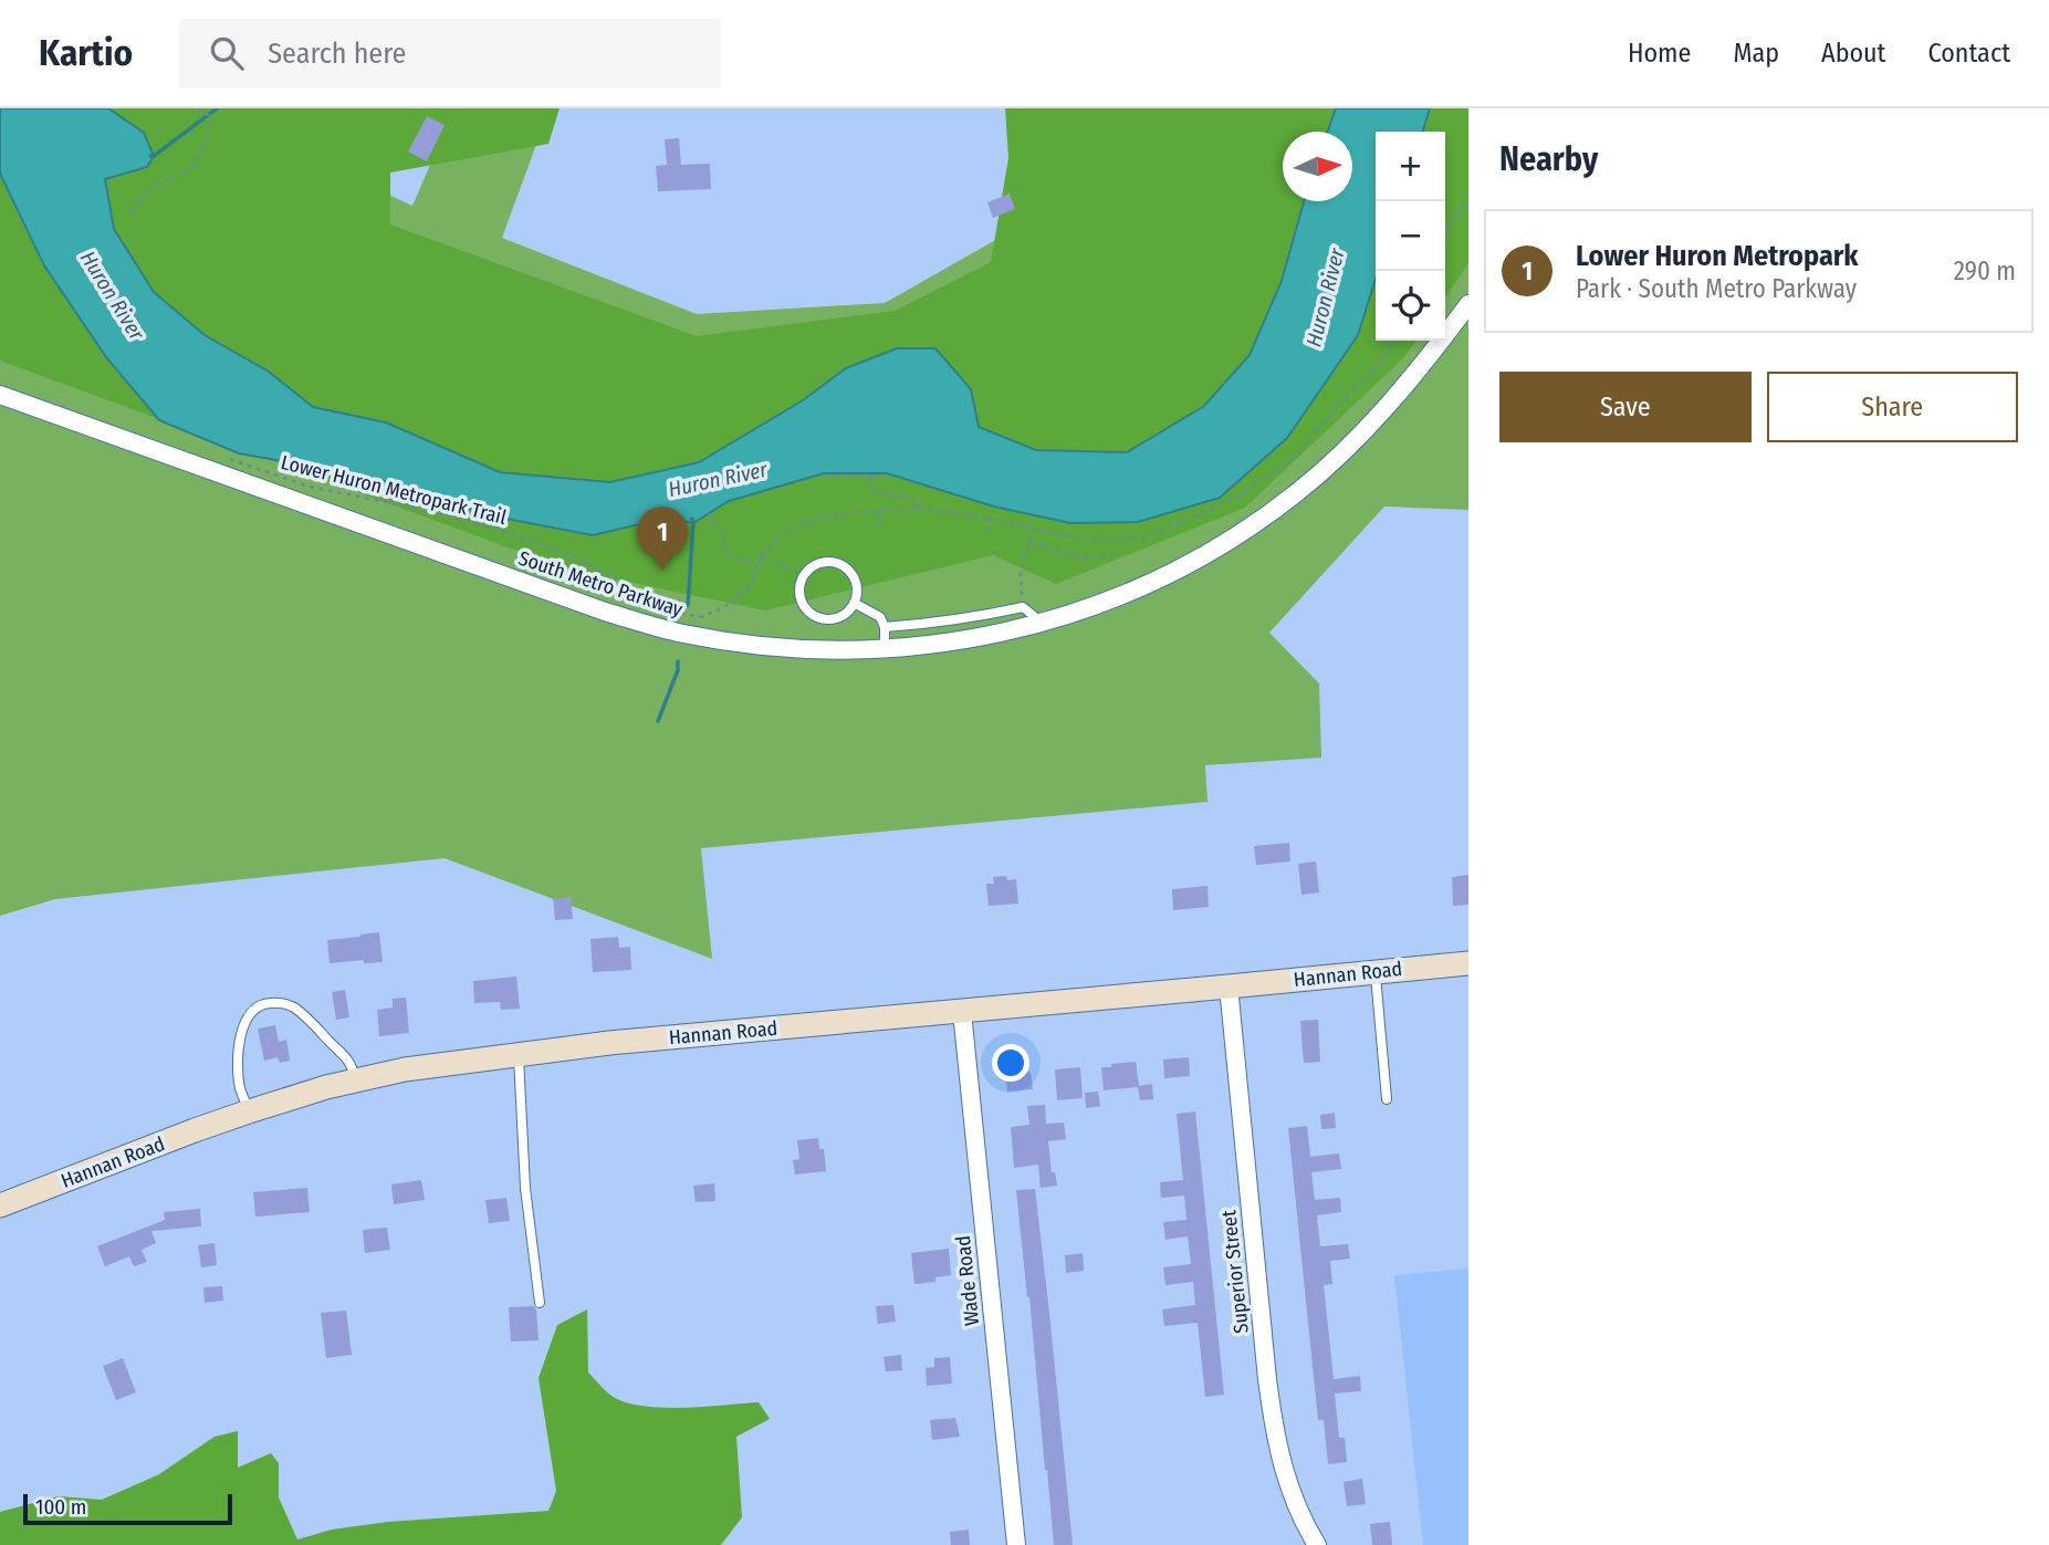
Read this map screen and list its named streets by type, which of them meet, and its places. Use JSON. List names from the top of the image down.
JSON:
{
  "streets": {
    "street": [
      "South Metro Parkway",
      "Hannan Road",
      "Superior Street",
      "Wade Road"
    ],
    "path": ["Lower Huron Metropark Trail"]
  },
  "crossings": [
    ["Hannan Road", "Superior Street"],
    ["Hannan Road", "Wade Road"]
  ],
  "water": ["Huron River"],
  "scale_bar": "100 m",
  "north": "right",
  "page": {
    "header": "Kartio",
    "search": "Search here",
    "nav": [
      "Home",
      "Map",
      "About",
      "Contact"
    ],
    "heading": "Nearby",
    "map_buttons": ["+", "−"],
    "list": [
      {
        "mark": "1",
        "name": "Lower Huron Metropark",
        "note": "Park · South Metro Parkway",
        "value": "290 m"
      }
    ],
    "buttons": ["Save", "Share"],
    "pins": "1",
    "scale": "100 m"
  }
}
